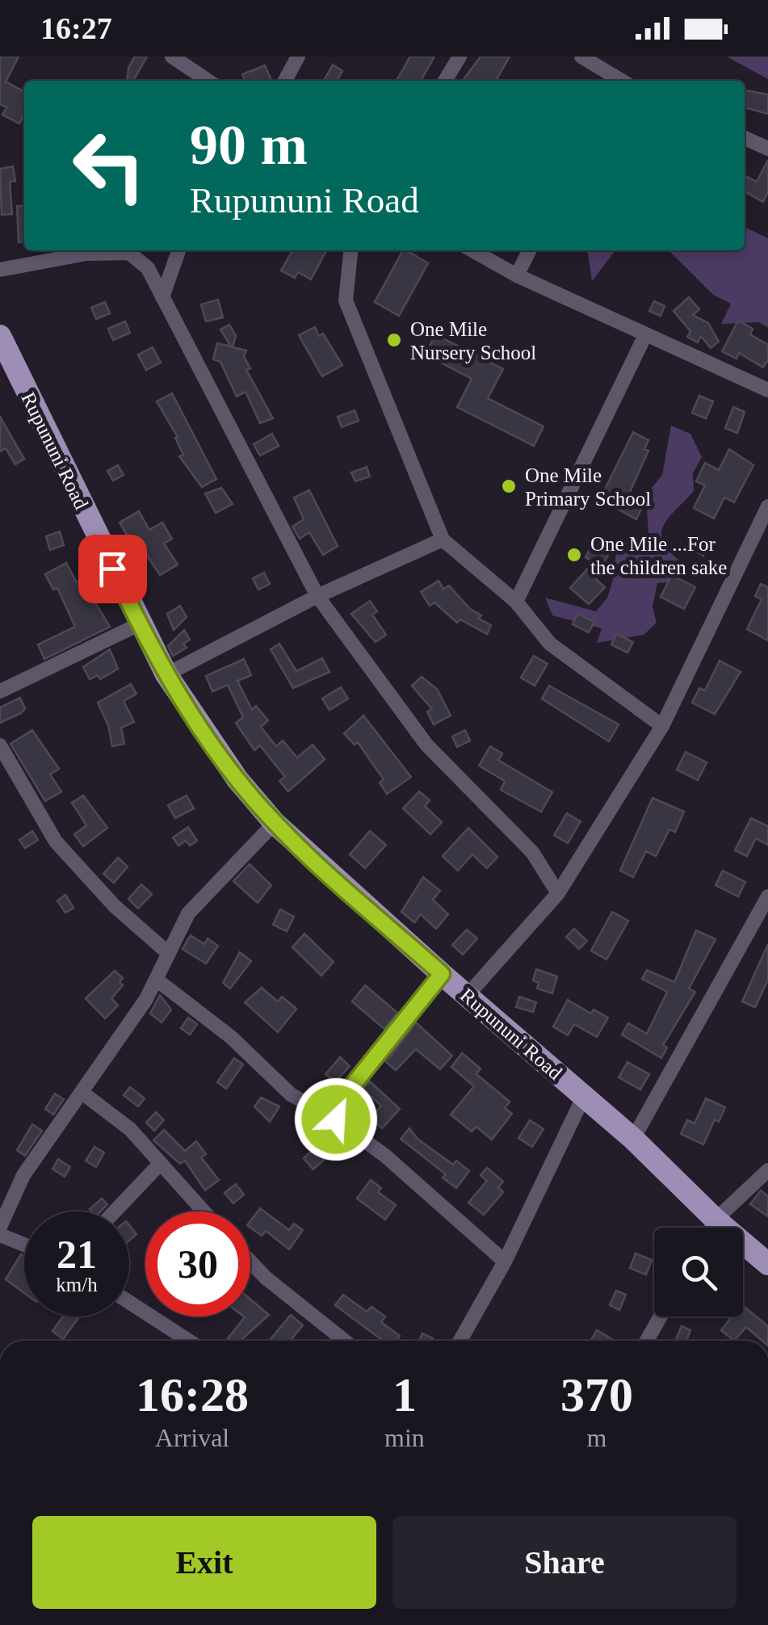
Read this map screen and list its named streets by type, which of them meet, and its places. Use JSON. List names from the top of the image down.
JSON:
{
  "streets": {
    "main road": ["Rupununi Road"]
  },
  "places": ["One Mile Nursery School", "One Mile Primary School", "One Mile ...For the children sake"],
  "page": {
    "status": "16:27",
    "turn": ["90 m", "Rupununi Road"],
    "speed": "21 km/h",
    "limit": "30",
    "eta": [
      "16:28",
      "Arrival",
      "1",
      "min",
      "370",
      "m"
    ],
    "buttons": ["Exit", "Share"]
  }
}
